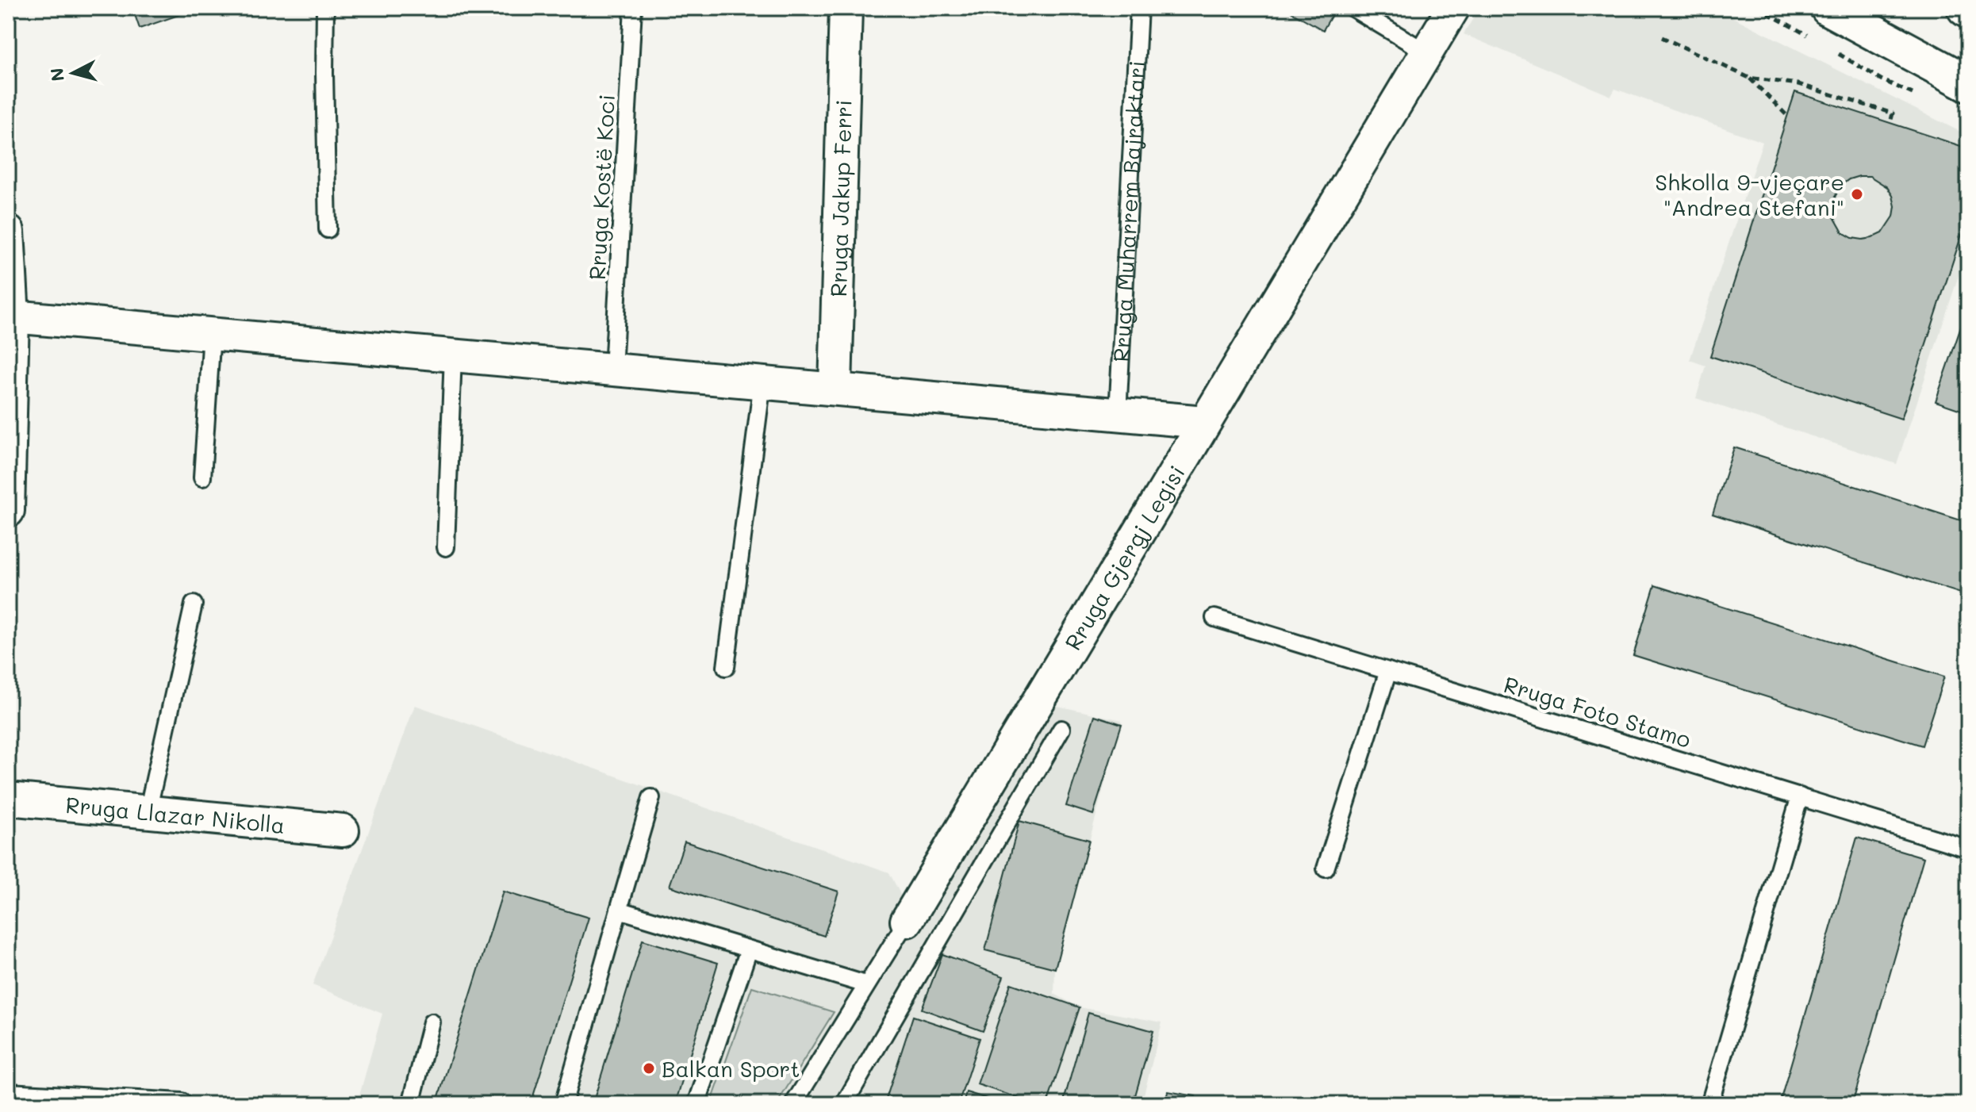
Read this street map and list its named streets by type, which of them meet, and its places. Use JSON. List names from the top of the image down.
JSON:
{
  "streets": {
    "street": ["Rruga Jakup Ferri", "Rruga Gjergj Legisi", "Rruga Llazar Nikolla"],
    "lane": ["Rruga Kostë Koci", "Rruga Muharrem Bajraktari", "Rruga Foto Stamo"]
  },
  "places": ["Shkolla 9-vjeçare \"Andrea Stefani\"", "Balkan Sport"],
  "north": "left"
}
